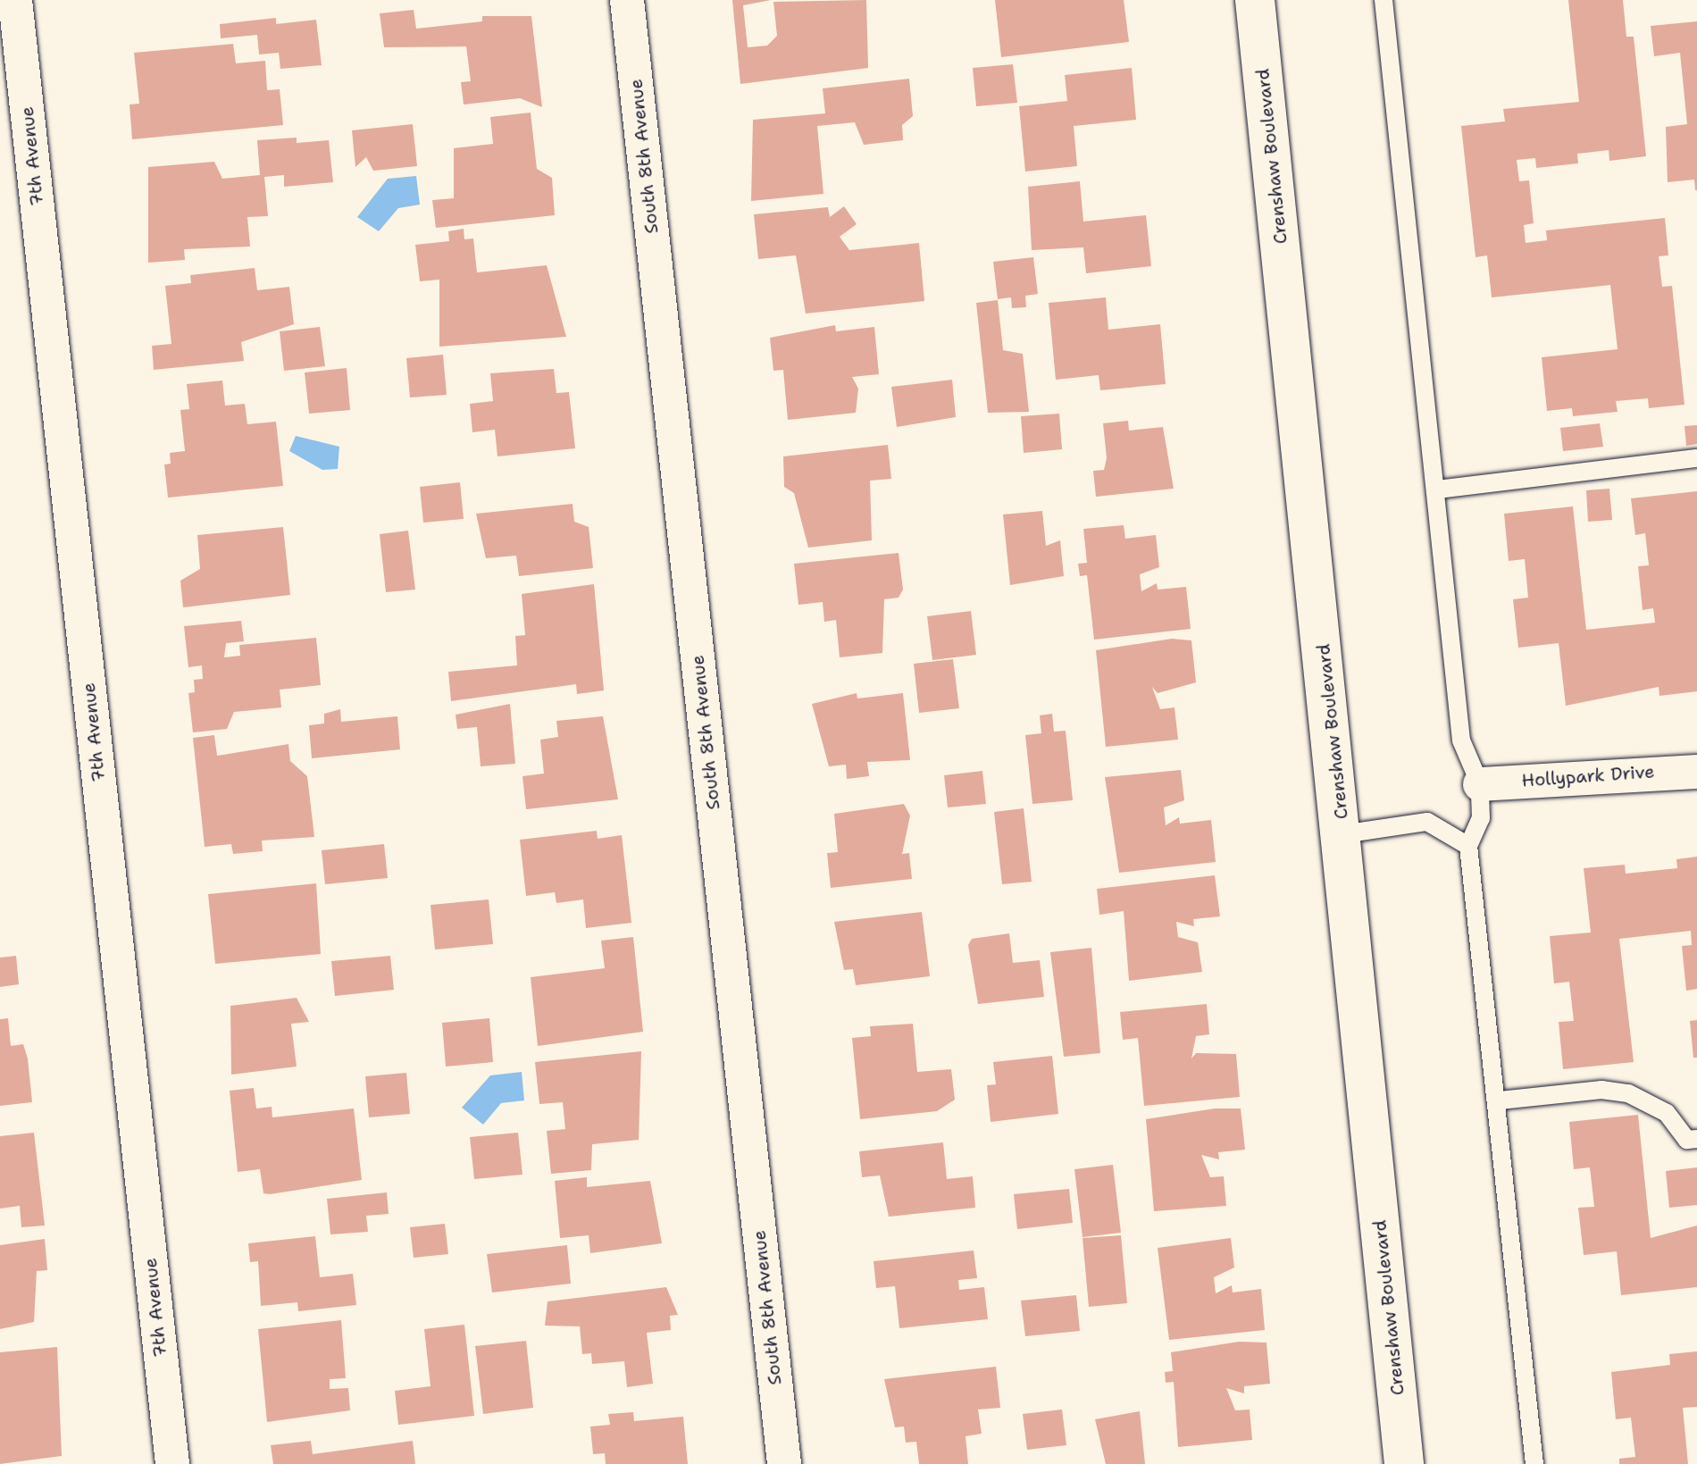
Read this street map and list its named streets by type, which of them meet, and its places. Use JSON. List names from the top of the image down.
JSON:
{
  "streets": {
    "main road": ["Crenshaw Boulevard"],
    "street": ["7th Avenue", "South 8th Avenue", "Hollypark Drive"]
  }
}
